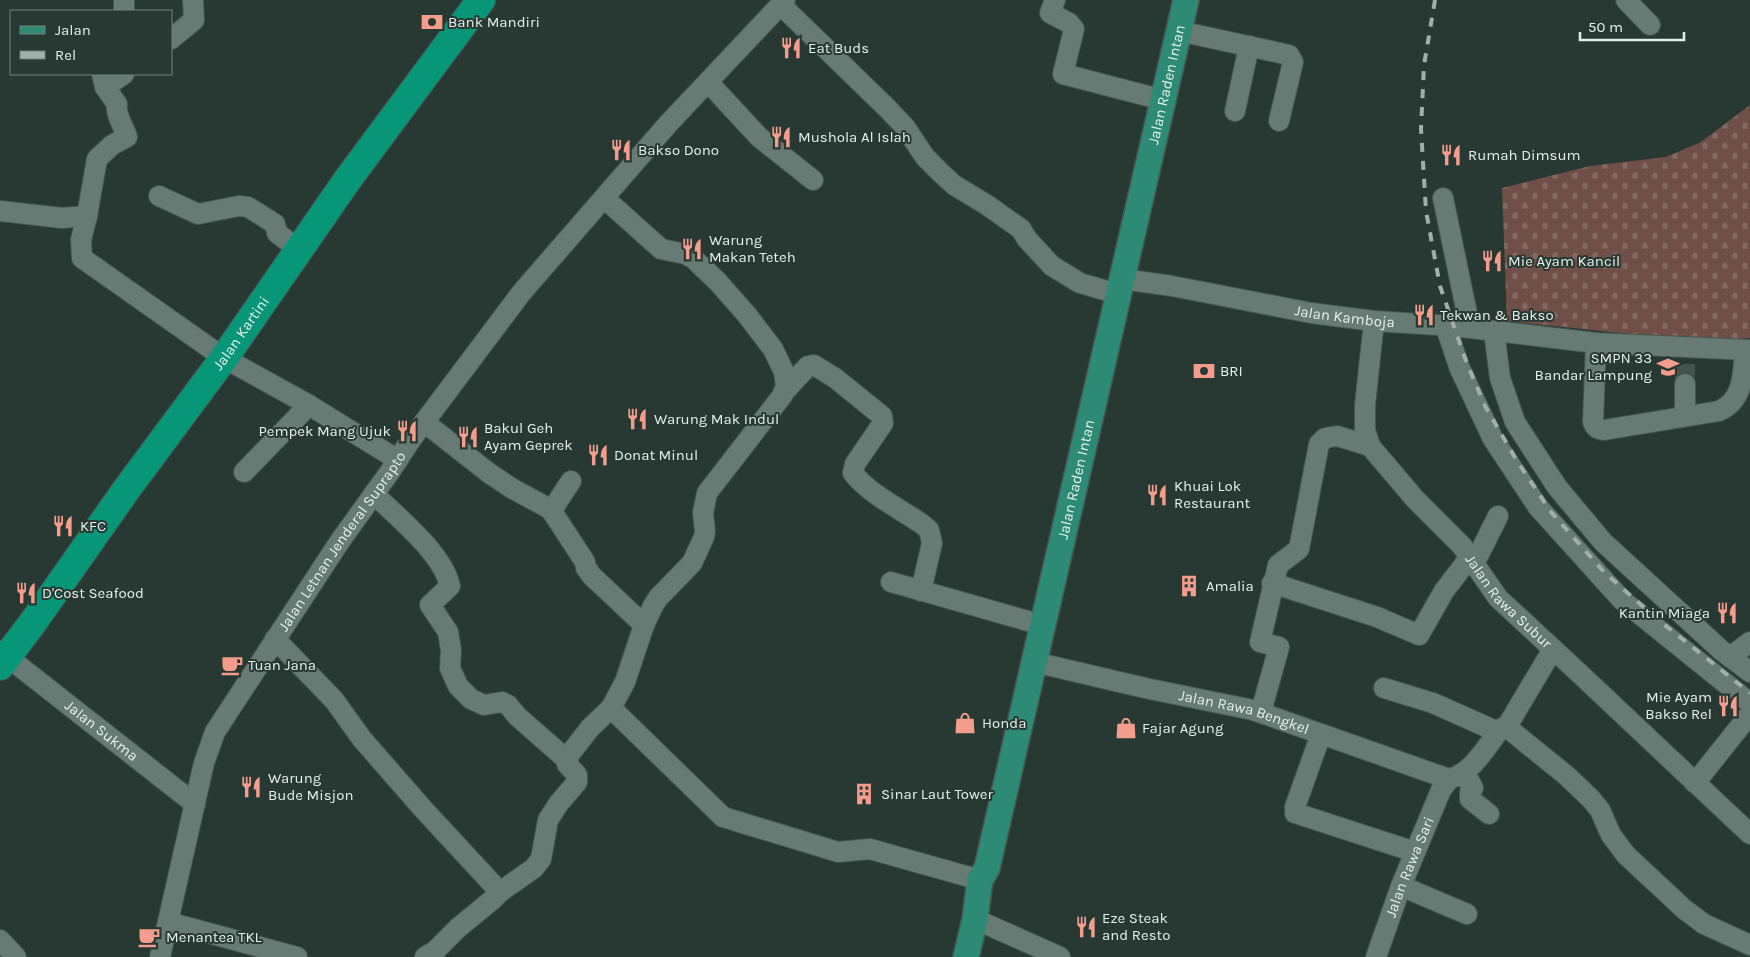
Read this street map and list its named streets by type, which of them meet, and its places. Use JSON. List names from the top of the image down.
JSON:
{
  "streets": {
    "highway": ["Jalan Kartini"],
    "main road": ["Jalan Raden Intan"],
    "street": [
      "Jalan Kamboja",
      "Jalan Letnan Jenderal Suprapto",
      "Jalan Rawa Subur",
      "Jalan Rawa Bengkel",
      "Jalan Sukma",
      "Jalan Rawa Sari"
    ]
  },
  "crossings": [
    ["Jalan Raden Intan", "Jalan Kamboja"],
    ["Jalan Raden Intan", "Jalan Rawa Bengkel"],
    ["Jalan Kamboja", "Jalan Letnan Jenderal Suprapto"],
    ["Jalan Kamboja", "Jalan Rawa Subur"],
    ["Jalan Kartini", "Jalan Sukma"],
    ["Jalan Letnan Jenderal Suprapto", "Jalan Sukma"],
    ["Jalan Rawa Subur", "Jalan Rawa Sari"],
    ["Jalan Rawa Bengkel", "Jalan Rawa Sari"]
  ],
  "places": {
    "bank": ["Bank Mandiri", "BRI"],
    "restaurant": [
      "Eat Buds",
      "Mushola Al Islah",
      "Bakso Dono",
      "Rumah Dimsum",
      "Warung Makan Teteh",
      "Mie Ayam Kancil",
      "Tekwan & Bakso",
      "Warung Mak Indul",
      "Pempek Mang Ujuk",
      "Bakul Geh Ayam Geprek",
      "Donat Minul",
      "Khuai Lok Restaurant",
      "KFC",
      "D'Cost Seafood",
      "Kantin Miaga",
      "Mie Ayam Bakso Rel",
      "Warung Bude Misjon",
      "Eze Steak and Resto"
    ],
    "school or university": ["SMPN 33 Bandar Lampung"],
    "building": ["Amalia", "Sinar Laut Tower"],
    "cafe": ["Tuan Jana", "Menantea TKL"],
    "shop": ["Honda", "Fajar Agung"]
  },
  "legend": ["Jalan", "Rel"],
  "scale_bar": "50 m"
}
